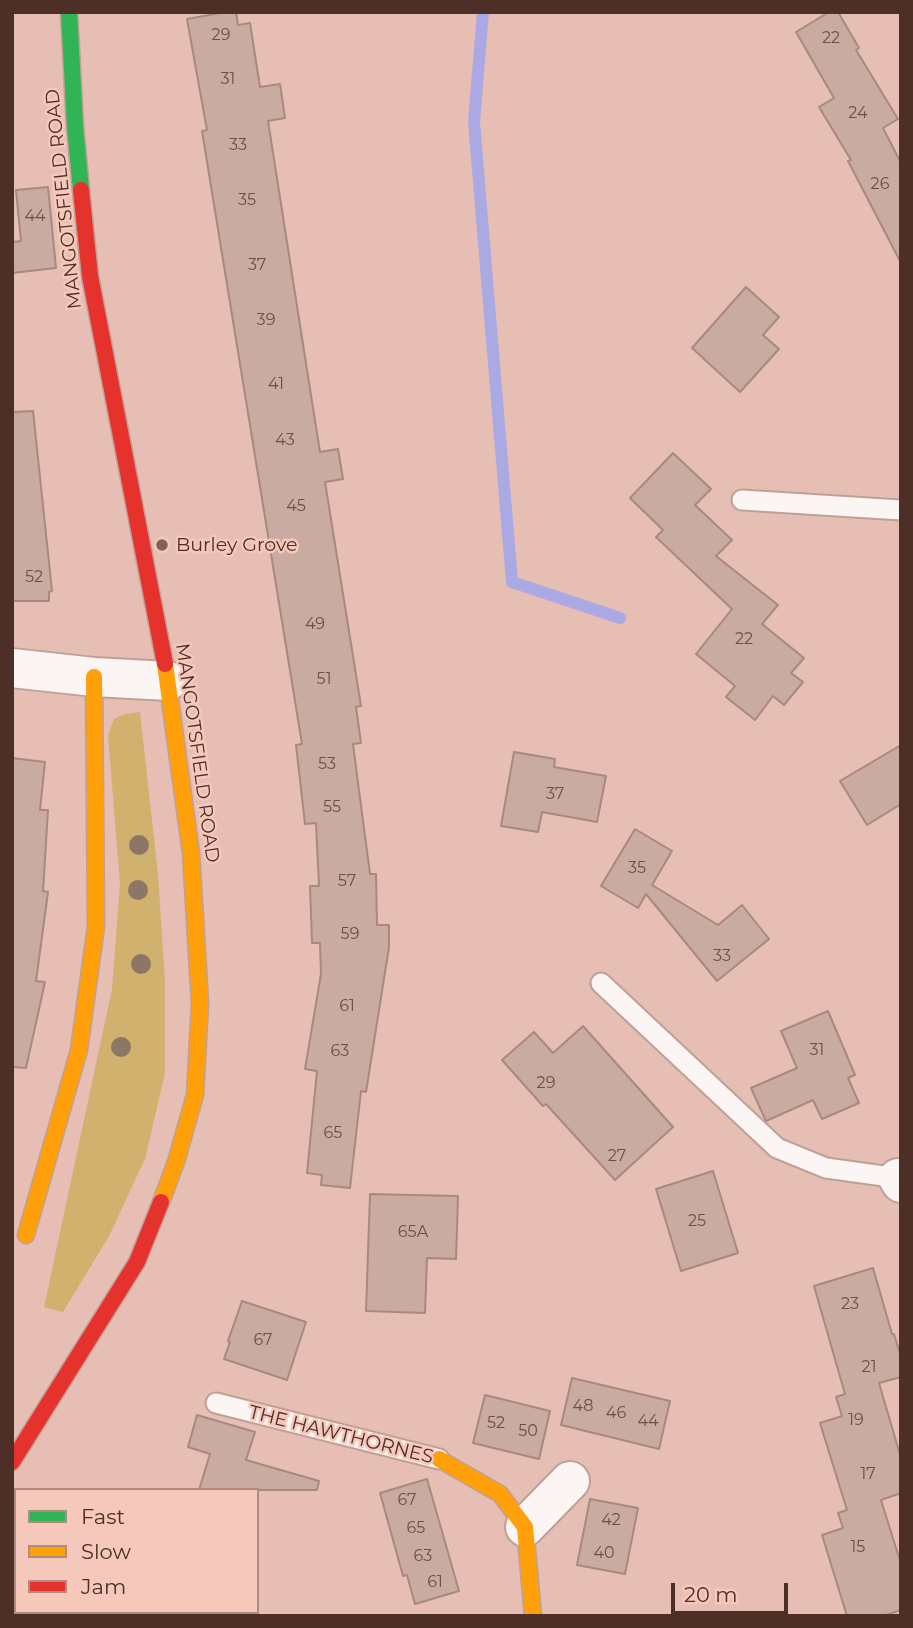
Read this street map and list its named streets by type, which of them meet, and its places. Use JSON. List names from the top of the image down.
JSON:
{
  "streets": {
    "main road": ["MANGOTSFIELD ROAD", "THE HAWTHORNES"]
  },
  "places": ["Burley Grove"],
  "house_numbers": [
    "29",
    "22",
    "31",
    "24",
    "33",
    "26",
    "35",
    "44",
    "37",
    "39",
    "41",
    "43",
    "45",
    "52",
    "49",
    "22",
    "51",
    "53",
    "37",
    "55",
    "35",
    "57",
    "59",
    "33",
    "61",
    "31",
    "63",
    "29",
    "65",
    "27",
    "25",
    "65A",
    "23",
    "67",
    "21",
    "48",
    "46",
    "19",
    "44",
    "52",
    "50",
    "17",
    "67",
    "42",
    "65",
    "15",
    "40",
    "63",
    "61"
  ],
  "legend": ["Fast", "Slow", "Jam"],
  "scale_bar": "20 m"
}
